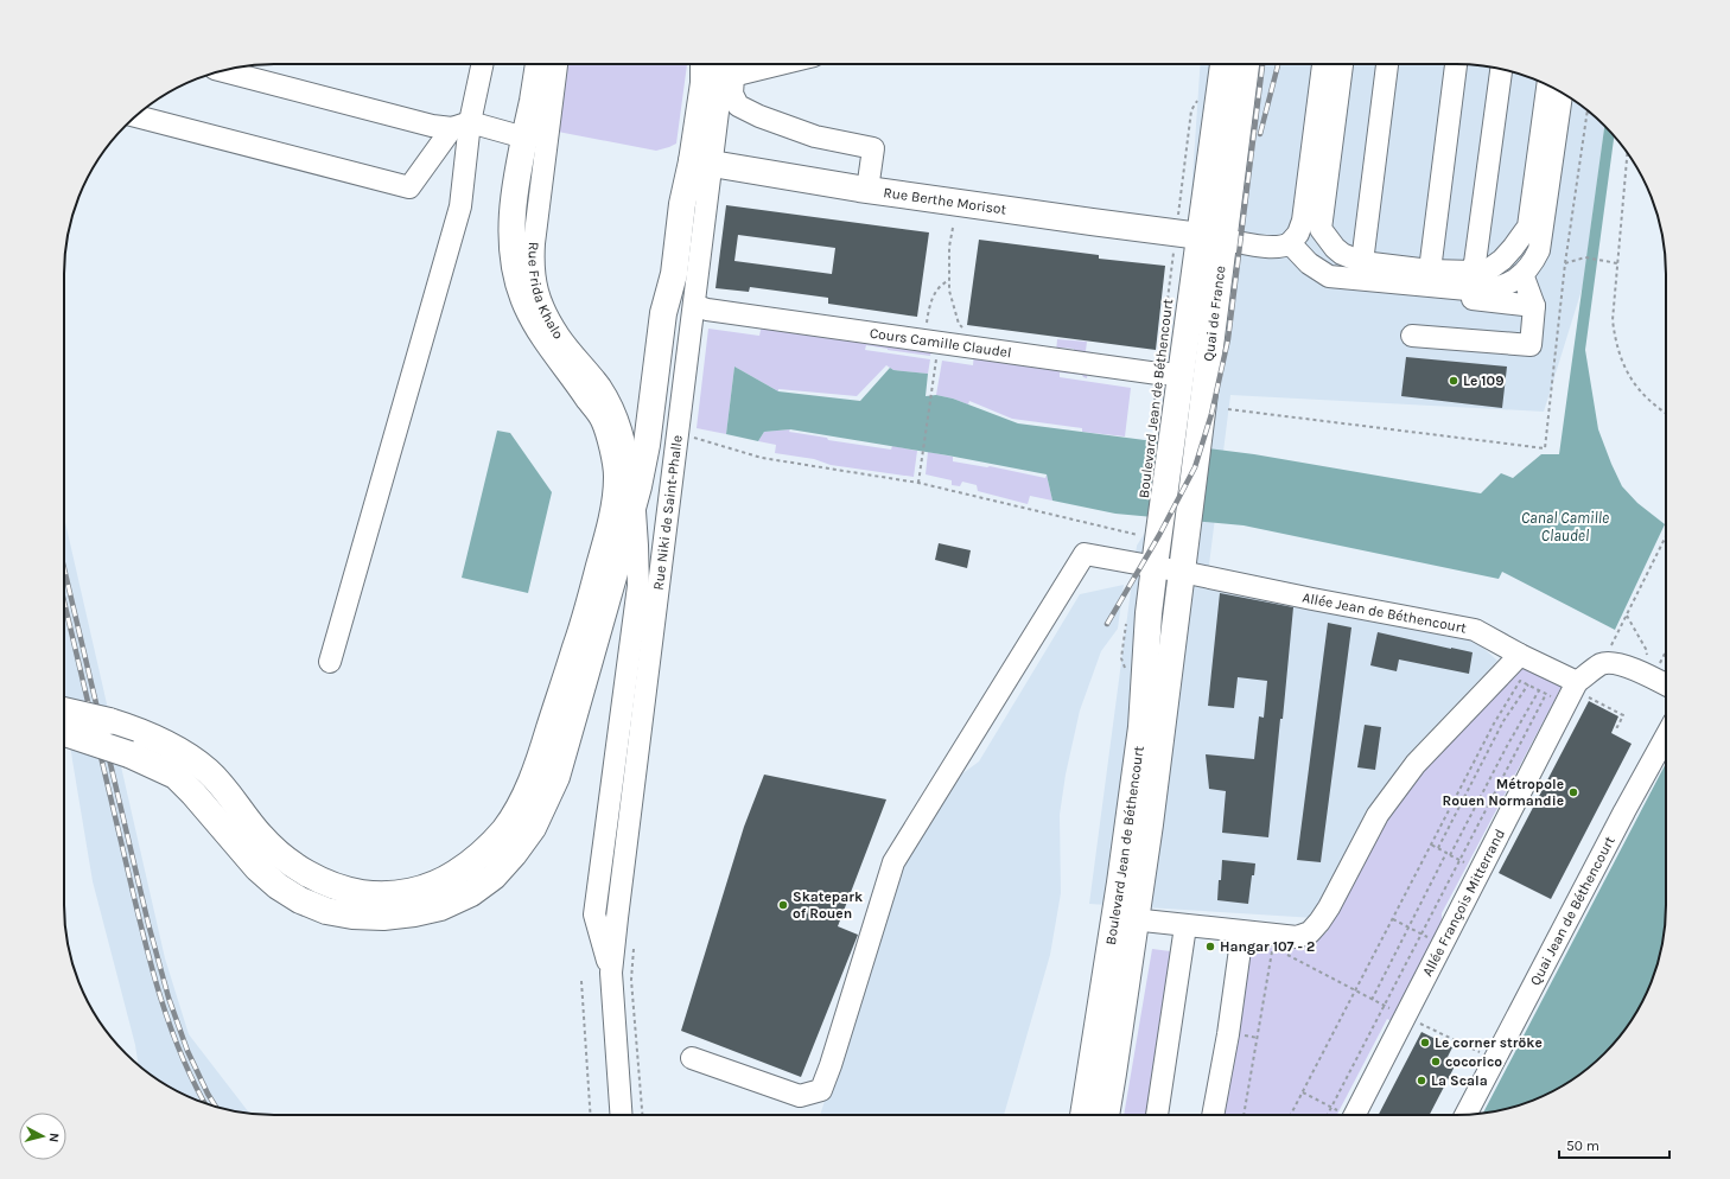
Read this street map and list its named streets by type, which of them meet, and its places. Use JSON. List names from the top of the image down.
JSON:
{
  "streets": {
    "main road": ["Rue Berthe Morisot", "Quai de France", "Boulevard Jean de Béthencourt"],
    "street": [
      "Rue Frida Khalo",
      "Cours Camille Claudel",
      "Rue Niki de Saint-Phalle",
      "Allée Jean de Béthencourt",
      "Allée François Mitterrand",
      "Quai Jean de Béthencourt"
    ]
  },
  "crossings": [
    ["Rue Berthe Morisot", "Quai de France"],
    ["Rue Berthe Morisot", "Rue Niki de Saint-Phalle"],
    ["Rue Frida Khalo", "Rue Niki de Saint-Phalle"],
    ["Quai de France", "Cours Camille Claudel"],
    ["Quai de France", "Boulevard Jean de Béthencourt"],
    ["Quai de France", "Allée Jean de Béthencourt"],
    ["Cours Camille Claudel", "Boulevard Jean de Béthencourt"],
    ["Boulevard Jean de Béthencourt", "Allée Jean de Béthencourt"],
    ["Allée Jean de Béthencourt", "Allée François Mitterrand"]
  ],
  "water": ["Canal Camille Claudel"],
  "places": [
    "Le 109",
    "Métropole Rouen Normandie",
    "Skatepark of Rouen",
    "Hangar 107 - 2",
    "Le corner ströke",
    "cocorico",
    "La Scala"
  ],
  "scale_bar": "50 m",
  "north": "right"
}
